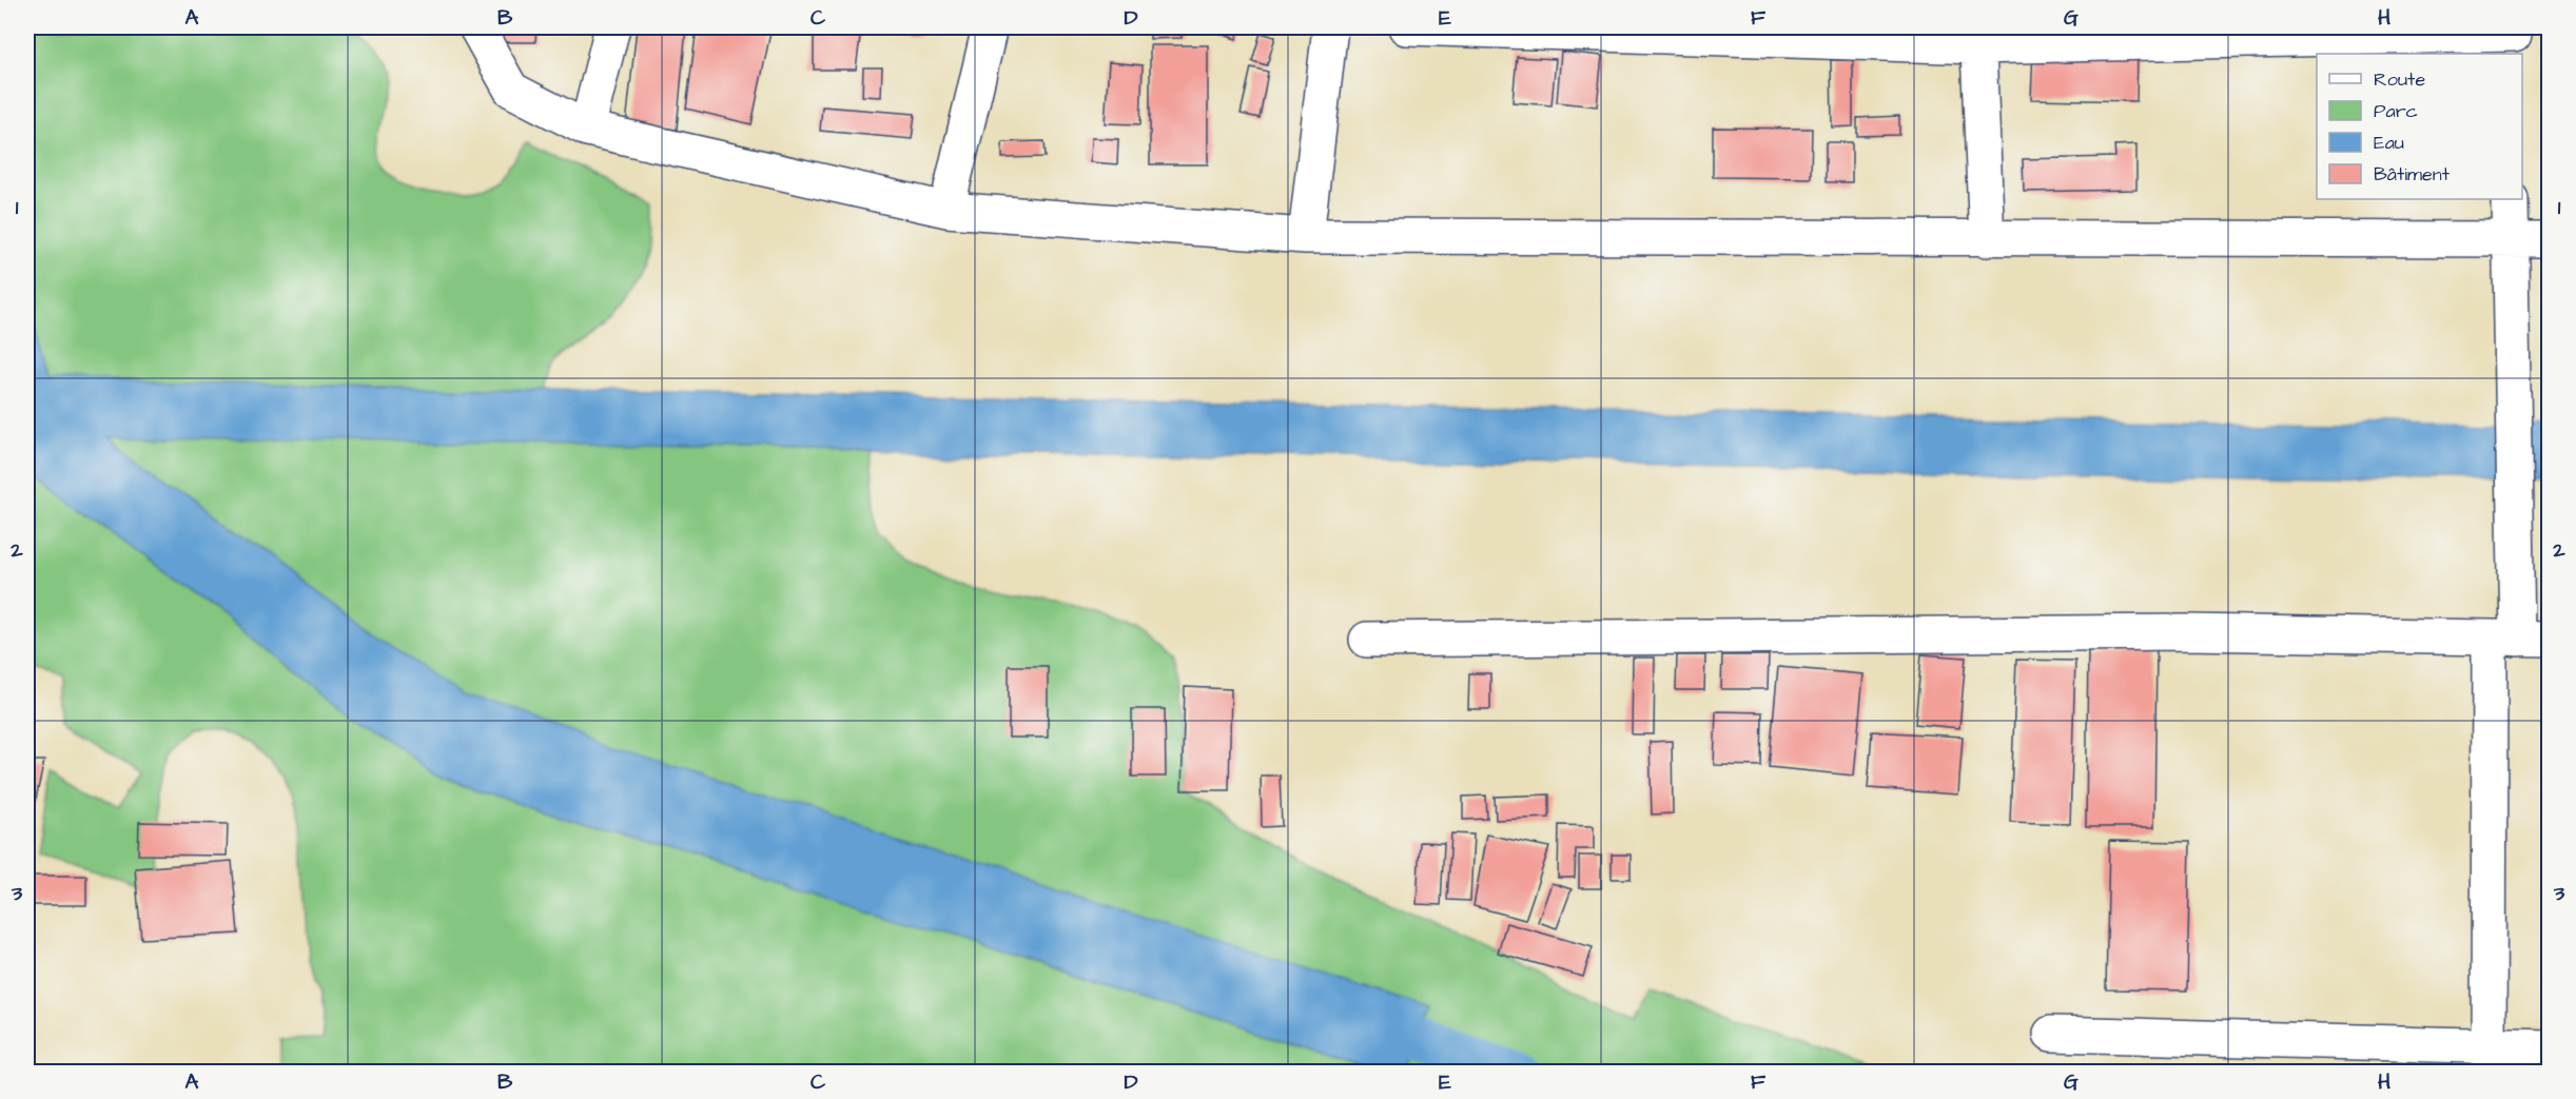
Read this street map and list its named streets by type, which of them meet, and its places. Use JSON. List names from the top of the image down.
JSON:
{
  "legend": [
    "Route",
    "Parc",
    "Eau",
    "Bâtiment"
  ],
  "grid": {
    "columns": [
      "A",
      "B",
      "C",
      "D",
      "E",
      "F",
      "G",
      "H"
    ],
    "rows": ["1", "2", "3"]
  }
}
